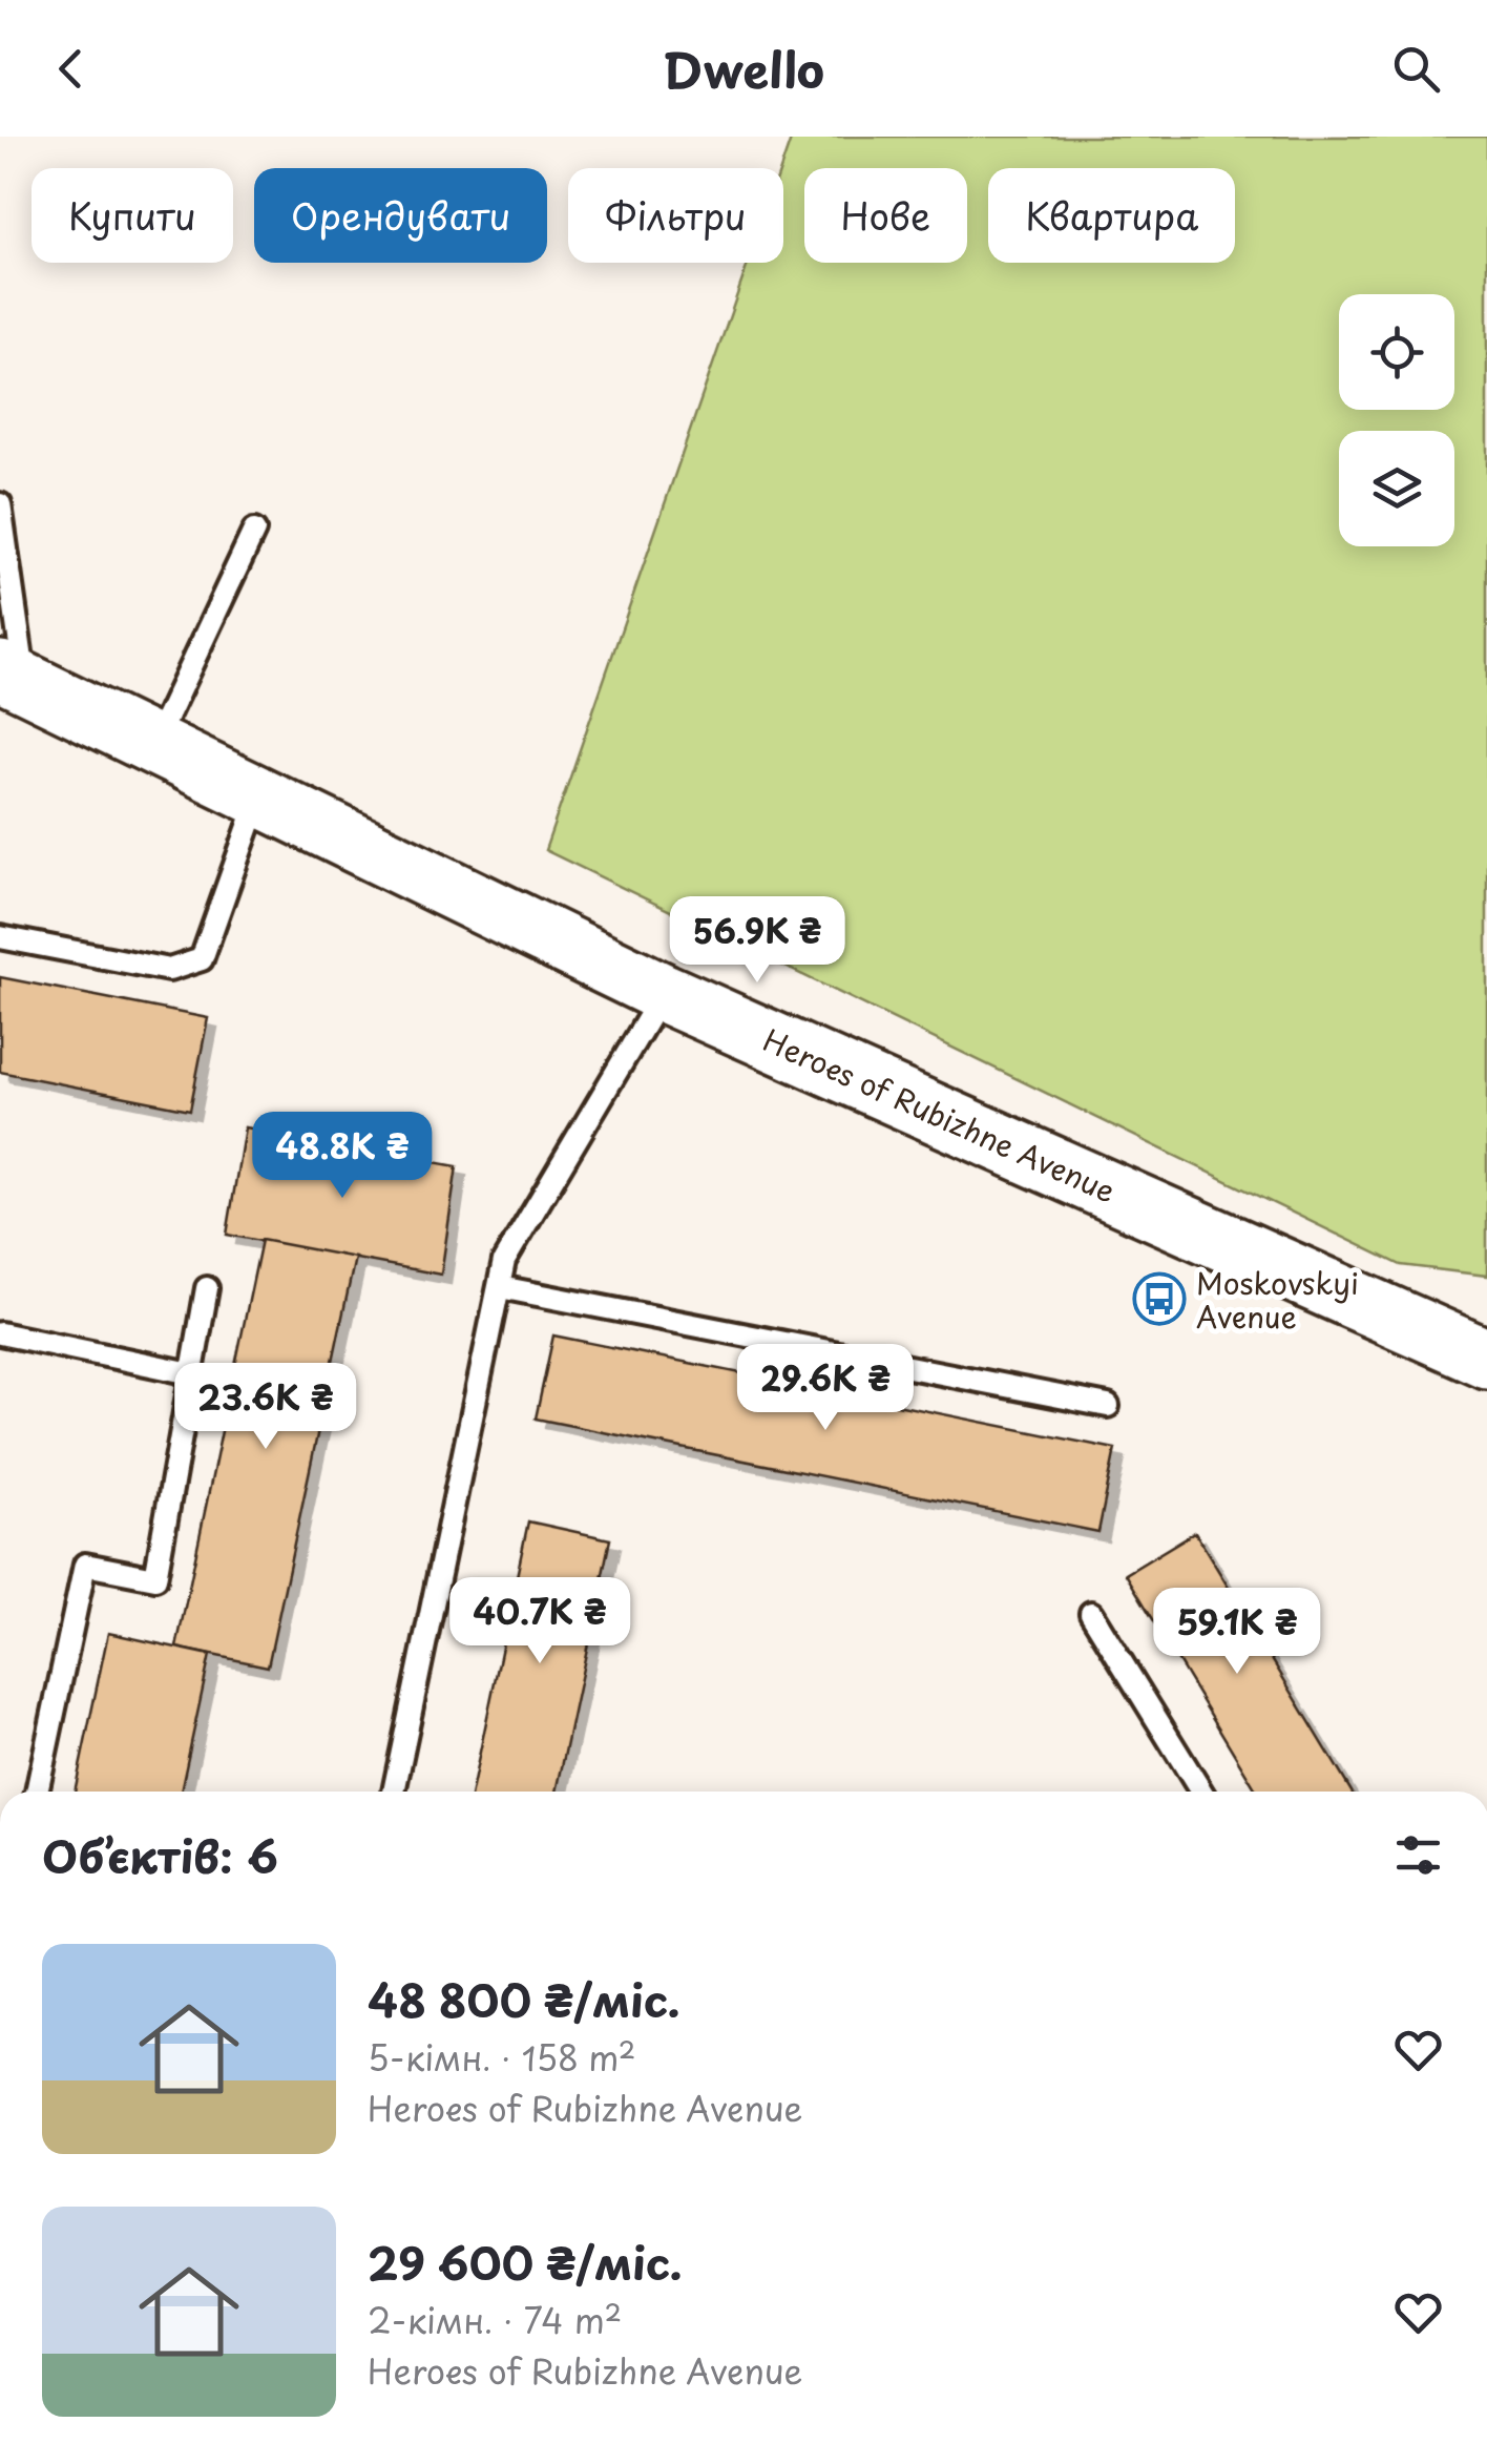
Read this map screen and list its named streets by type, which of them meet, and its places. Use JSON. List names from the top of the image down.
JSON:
{
  "streets": {
    "street": ["Heroes of Rubizhne Avenue"]
  },
  "places": {
    "bus stop": ["Moskovskyi Avenue"]
  },
  "page": {
    "header": "Dwello",
    "chip": [
      "Купити",
      "Орендувати",
      "Фільтри",
      "Нове",
      "Квартира"
    ],
    "price": [
      "56.9K ₴",
      "48.8K ₴",
      "29.6K ₴",
      "23.6K ₴",
      "40.7K ₴",
      "59.1K ₴"
    ],
    "heading": "Об’єктів: 6",
    "list": [
      {
        "name": "48 800 ₴/міс.",
        "note": "5-кімн. · 158 m² · Heroes of Rubizhne Avenue"
      },
      {
        "name": "29 600 ₴/міс.",
        "note": "2-кімн. · 74 m² · Heroes of Rubizhne Avenue"
      }
    ]
  }
}
